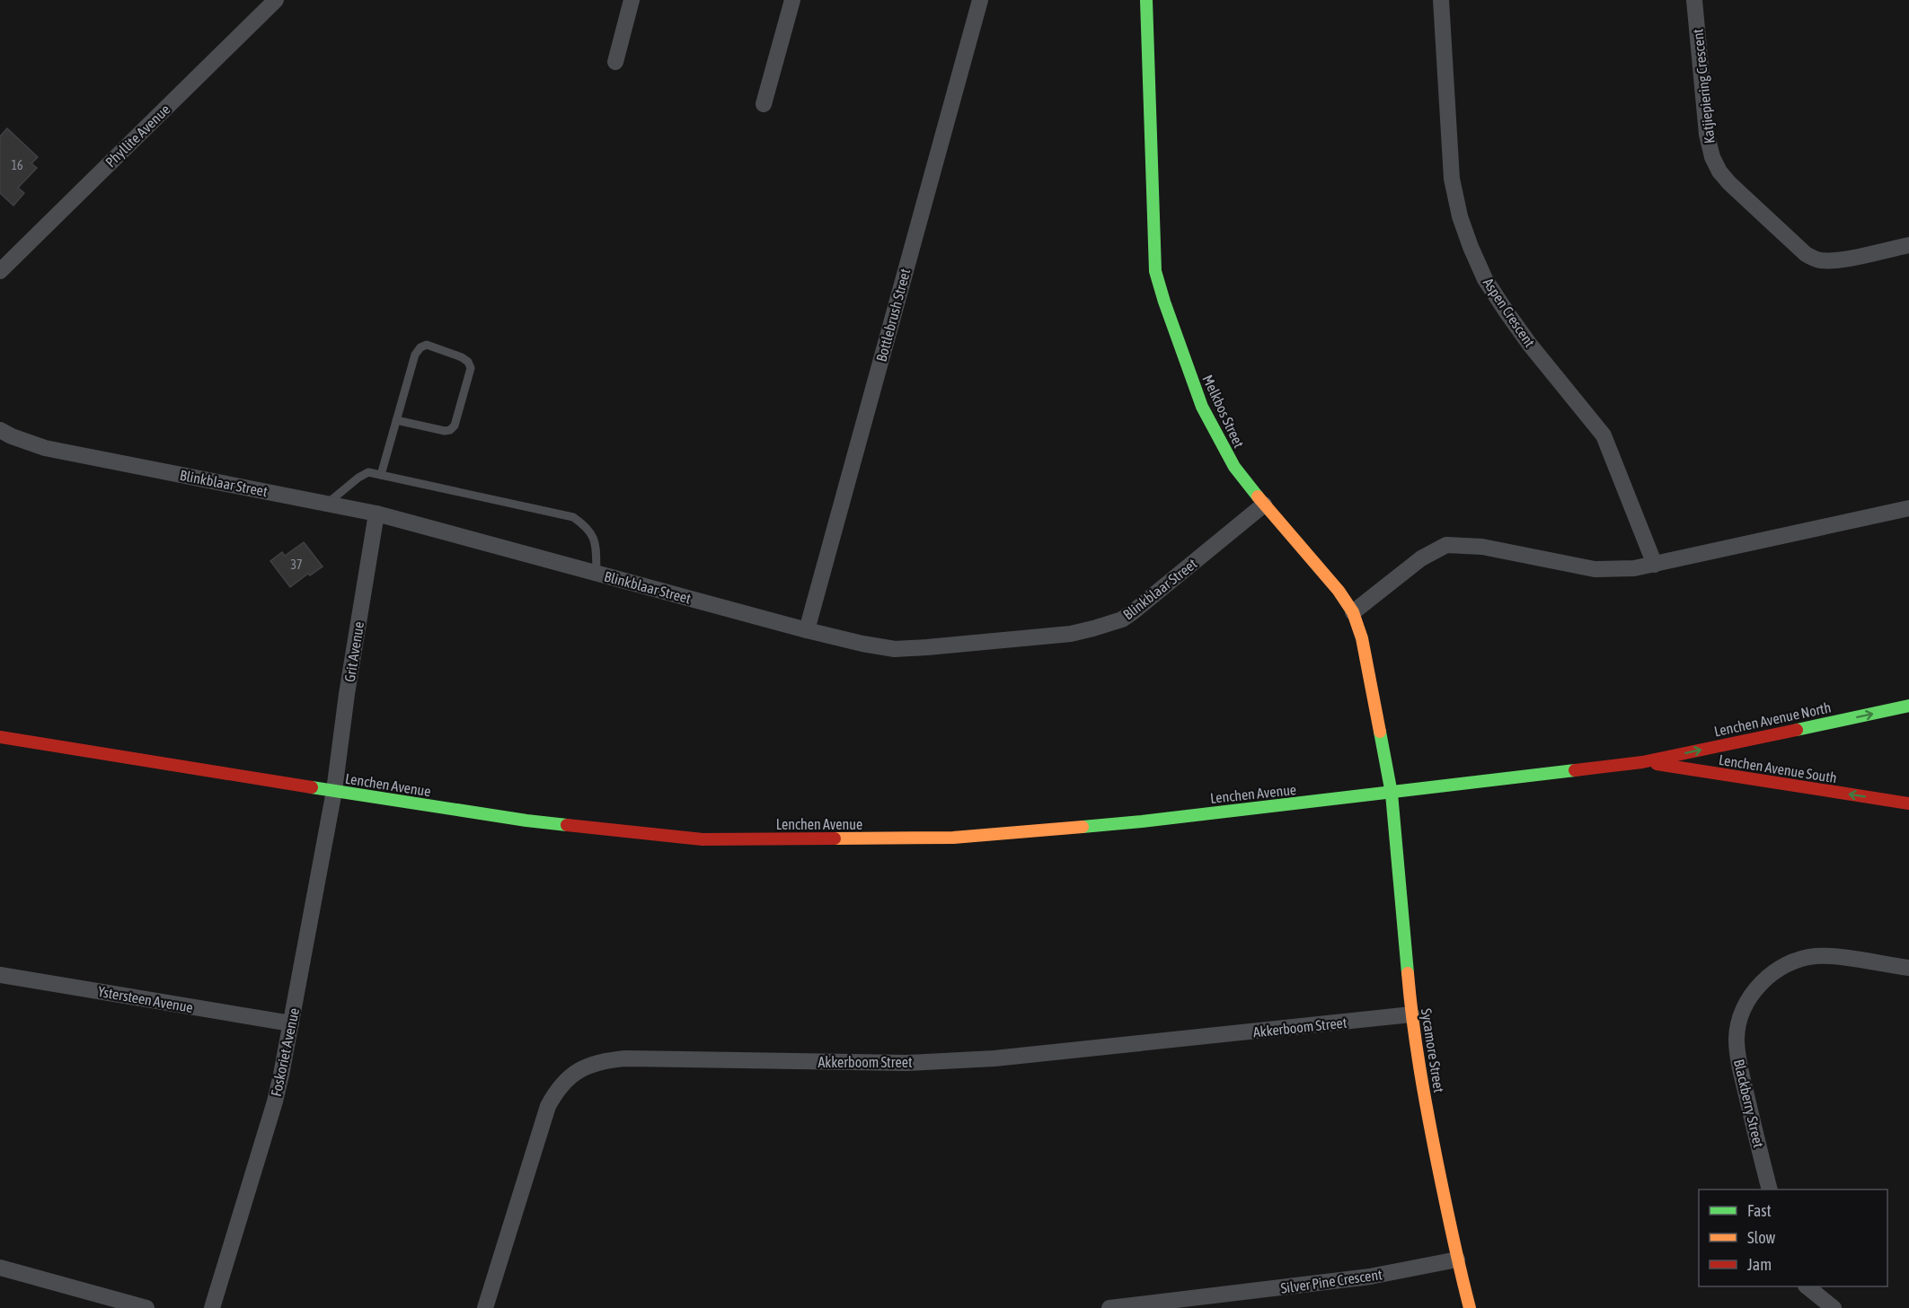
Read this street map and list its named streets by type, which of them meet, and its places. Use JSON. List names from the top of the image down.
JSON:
{
  "streets": {
    "main road": [
      "Melkbos Street",
      "Lenchen Avenue North",
      "Lenchen Avenue South",
      "Lenchen Avenue",
      "Sycamore Street"
    ],
    "street": [
      "Katjiepiering Crescent",
      "Phyllite Avenue",
      "Aspen Crescent",
      "Bottlebrush Street",
      "Blinkblaar Street",
      "Grit Avenue",
      "Ystersteen Avenue",
      "Akkerboom Street",
      "Foskoriet Avenue",
      "Blackberry Street",
      "Silver Pine Crescent"
    ]
  },
  "crossings": [
    ["Bottlebrush Street", "Blinkblaar Street"],
    ["Melkbos Street", "Blinkblaar Street"],
    ["Melkbos Street", "Lenchen Avenue"],
    ["Melkbos Street", "Sycamore Street"],
    ["Blinkblaar Street", "Grit Avenue"],
    ["Grit Avenue", "Lenchen Avenue"],
    ["Grit Avenue", "Foskoriet Avenue"],
    ["Lenchen Avenue North", "Lenchen Avenue South"],
    ["Lenchen Avenue North", "Lenchen Avenue"],
    ["Lenchen Avenue South", "Lenchen Avenue"],
    ["Lenchen Avenue", "Sycamore Street"],
    ["Lenchen Avenue", "Foskoriet Avenue"],
    ["Ystersteen Avenue", "Foskoriet Avenue"],
    ["Akkerboom Street", "Sycamore Street"],
    ["Sycamore Street", "Silver Pine Crescent"]
  ],
  "one_way": ["Lenchen Avenue North", "Lenchen Avenue South"],
  "house_numbers": ["16", "37"],
  "legend": ["Fast", "Slow", "Jam"]
}
